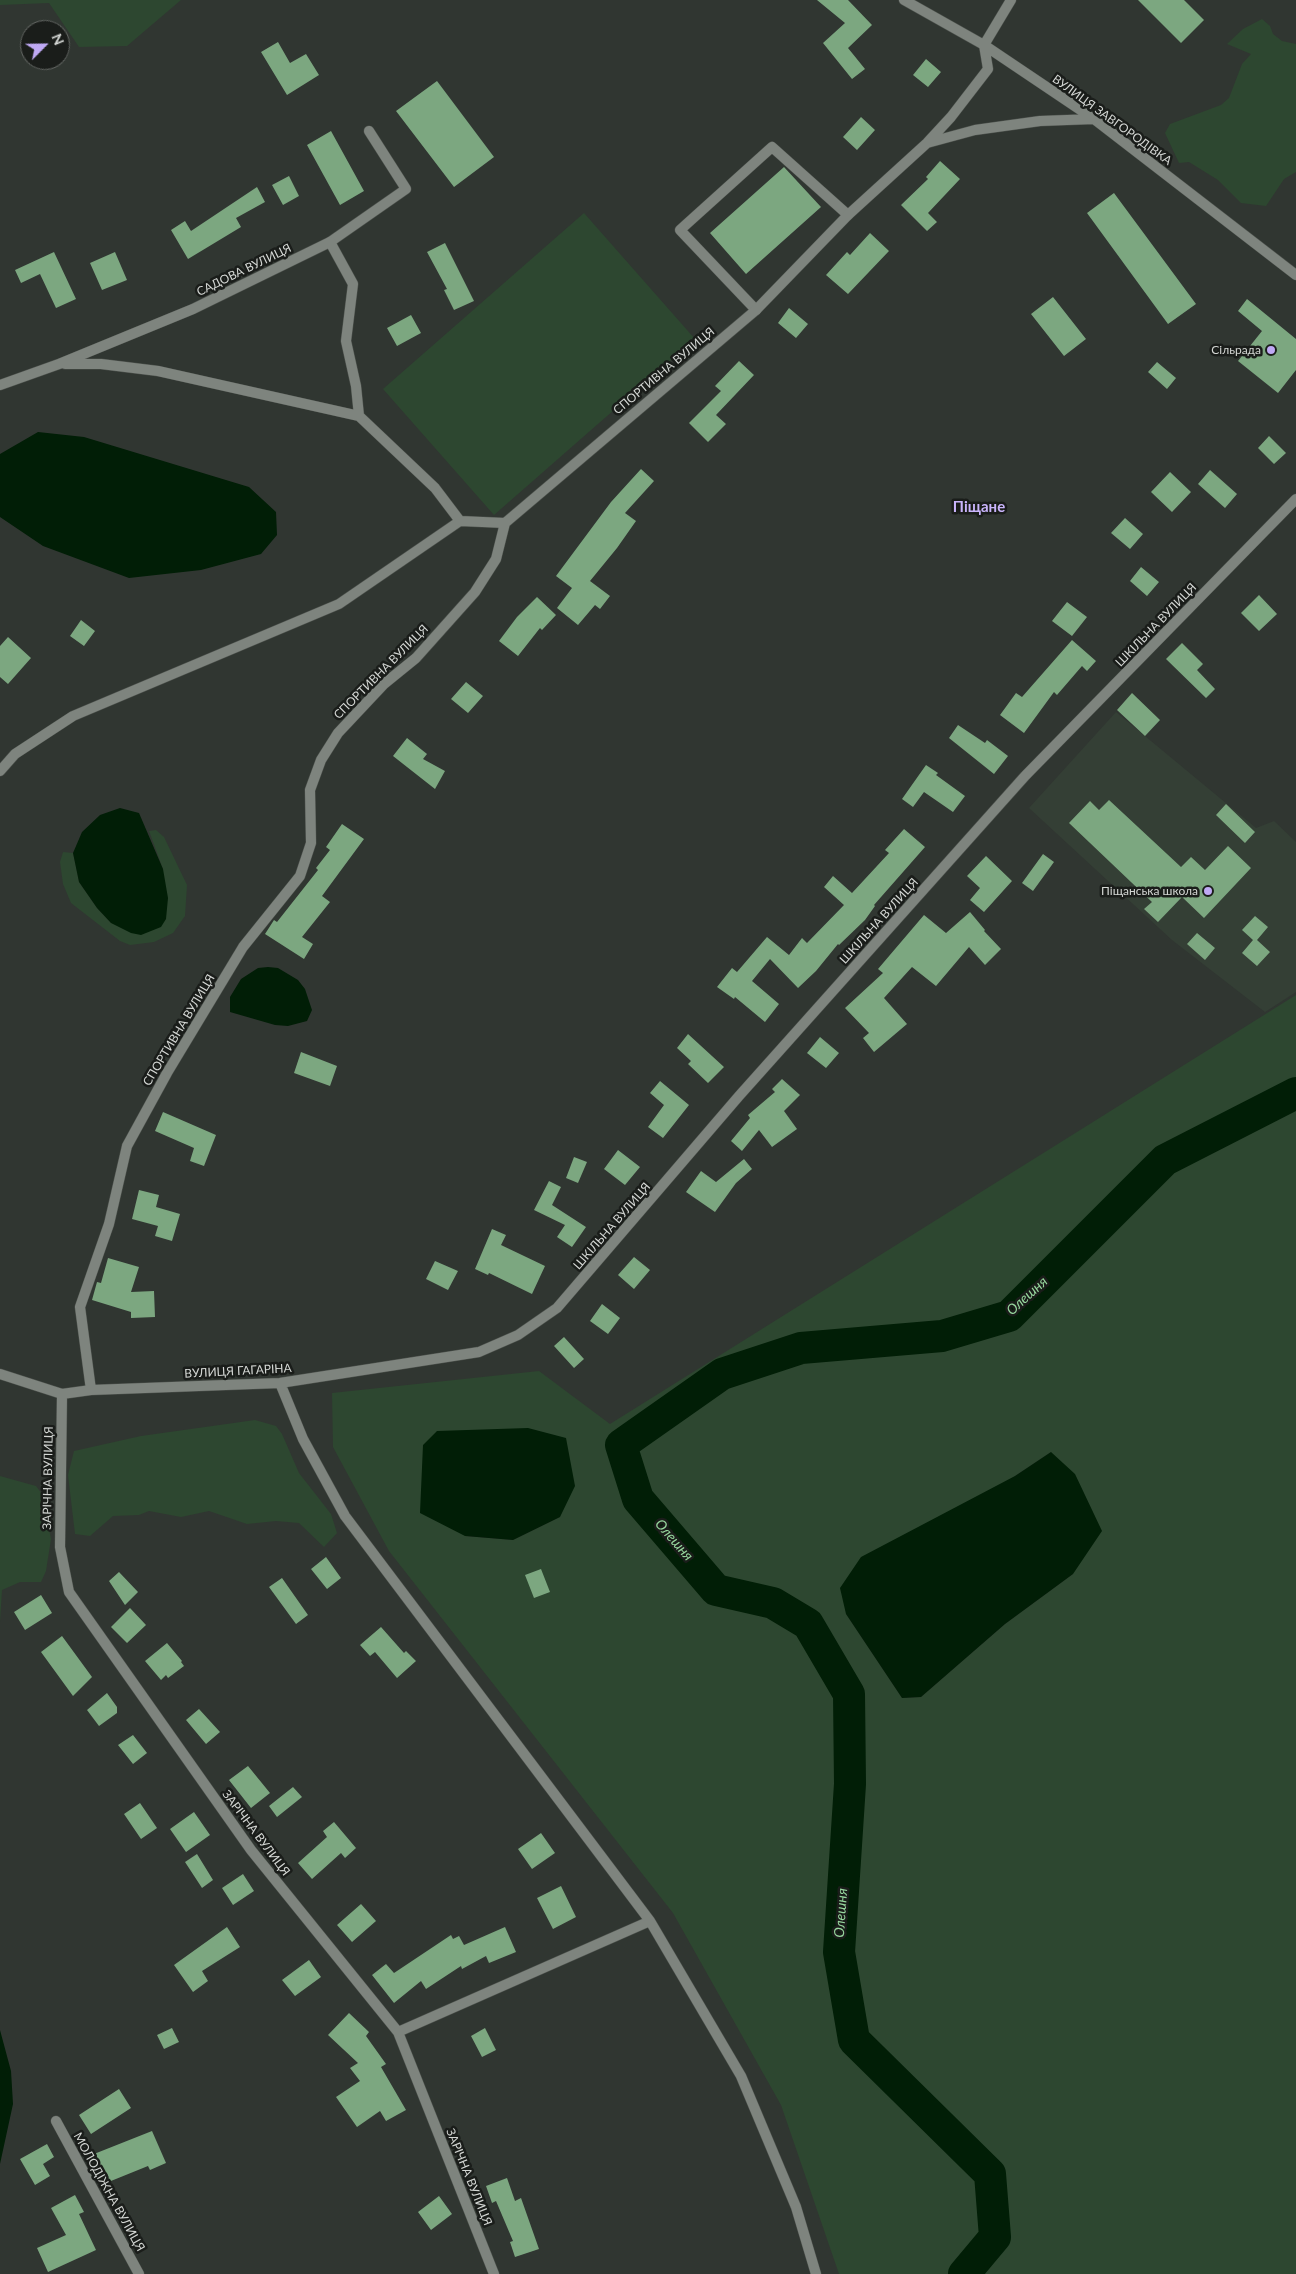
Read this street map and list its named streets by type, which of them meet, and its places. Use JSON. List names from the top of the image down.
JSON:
{
  "streets": {
    "street": [
      "ВУЛИЦЯ ЗАВГОРОДІВКА",
      "САДОВА ВУЛИЦЯ",
      "СПОРТИВНА ВУЛИЦЯ",
      "ШКІЛЬНА ВУЛИЦЯ",
      "ВУЛИЦЯ ГАГАРІНА",
      "ЗАРІЧНА ВУЛИЦЯ",
      "МОЛОДІЖНА ВУЛИЦЯ"
    ]
  },
  "crossings": [
    ["ВУЛИЦЯ ЗАВГОРОДІВКА", "СПОРТИВНА ВУЛИЦЯ"],
    ["СПОРТИВНА ВУЛИЦЯ", "ВУЛИЦЯ ГАГАРІНА"],
    ["ШКІЛЬНА ВУЛИЦЯ", "ВУЛИЦЯ ГАГАРІНА"],
    ["ВУЛИЦЯ ГАГАРІНА", "ЗАРІЧНА ВУЛИЦЯ"]
  ],
  "districts": ["Піщане"],
  "water": ["Олешня"],
  "places": ["Сільрада", "Піщанська школа"],
  "north": "top right"
}
